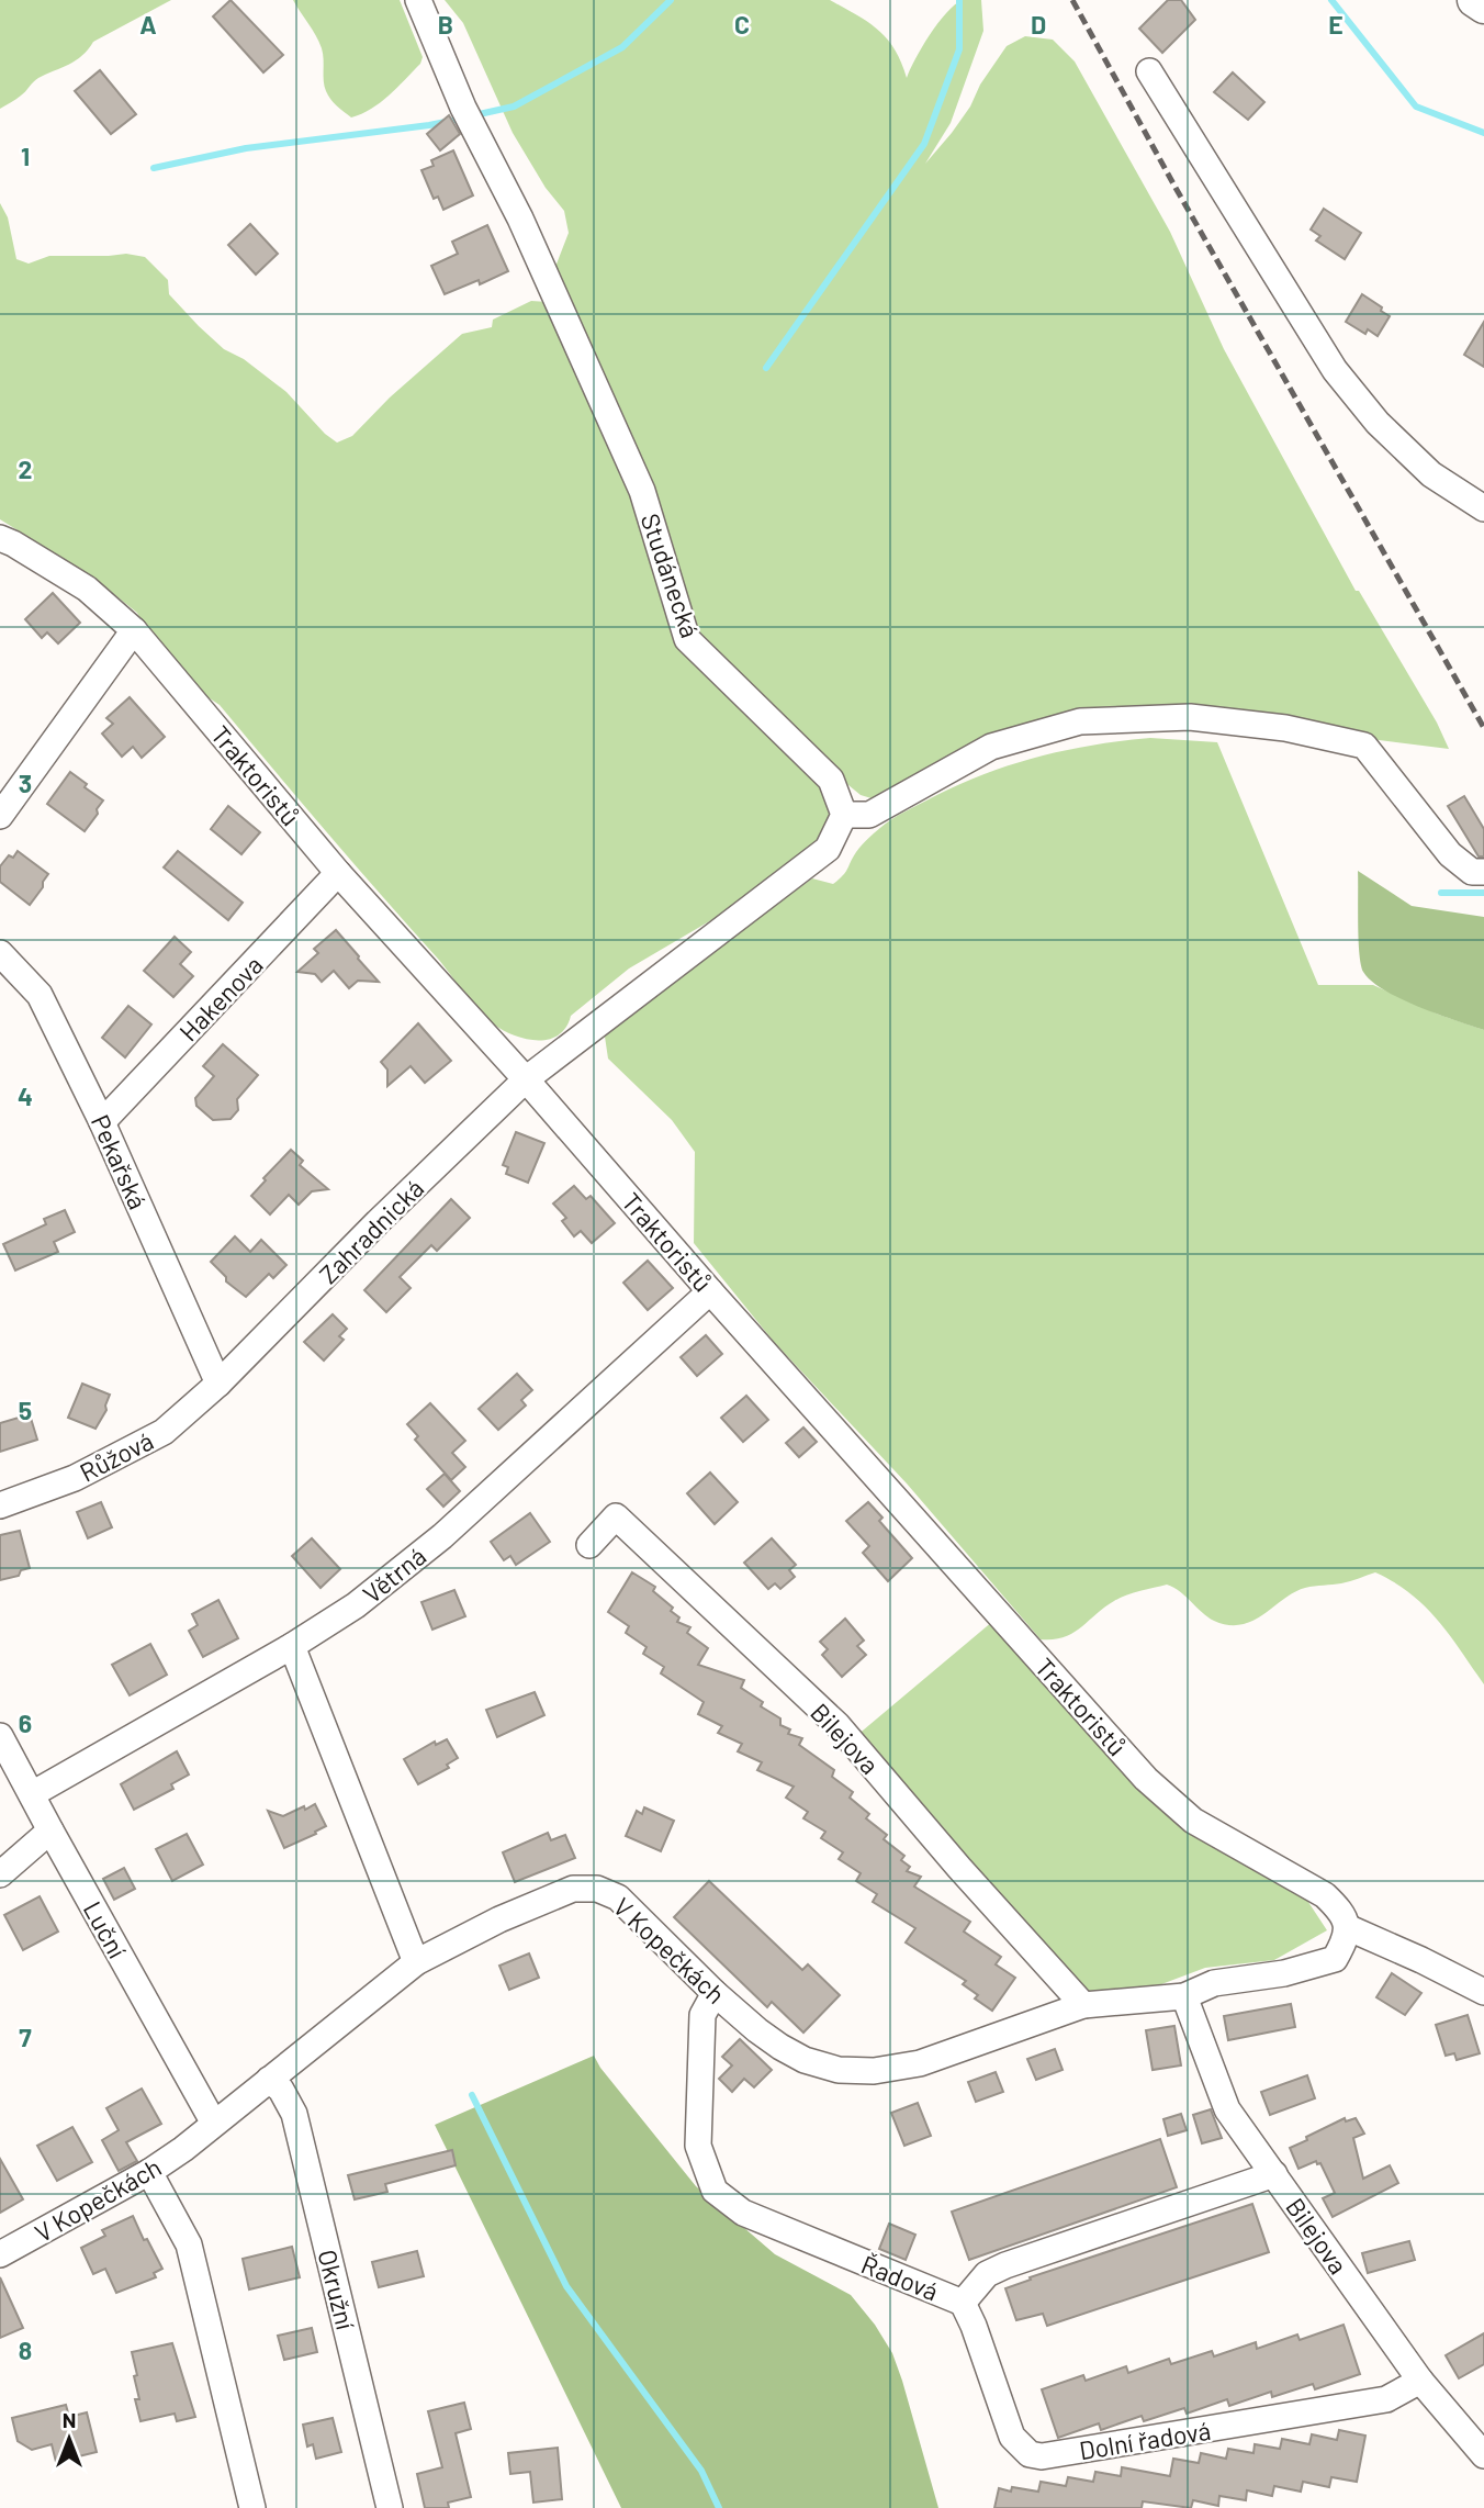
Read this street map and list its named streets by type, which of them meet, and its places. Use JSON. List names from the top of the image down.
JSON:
{
  "streets": {
    "street": [
      "Studánecká",
      "Traktoristů",
      "Hakenova",
      "Pekařská",
      "Zahradnická",
      "Růžová",
      "Větrná",
      "Bilejova",
      "Luční",
      "V Kopečkách",
      "Řadová",
      "Okružní",
      "Dolní řadová"
    ]
  },
  "crossings": [
    ["Traktoristů", "Hakenova"],
    ["Traktoristů", "Zahradnická"],
    ["Traktoristů", "Větrná"],
    ["Traktoristů", "V Kopečkách"],
    ["Hakenova", "Pekařská"],
    ["Pekařská", "Zahradnická"],
    ["Pekařská", "Růžová"],
    ["Zahradnická", "Růžová"],
    ["Větrná", "Luční"],
    ["Bilejova", "V Kopečkách"],
    ["Bilejova", "Řadová"],
    ["Bilejova", "Dolní řadová"],
    ["Luční", "V Kopečkách"],
    ["V Kopečkách", "Řadová"],
    ["V Kopečkách", "Okružní"],
    ["Řadová", "Dolní řadová"]
  ],
  "north": "top",
  "grid": {
    "columns": [
      "A",
      "B",
      "C",
      "D",
      "E"
    ],
    "rows": [
      "1",
      "2",
      "3",
      "4",
      "5",
      "6",
      "7",
      "8"
    ]
  }
}
